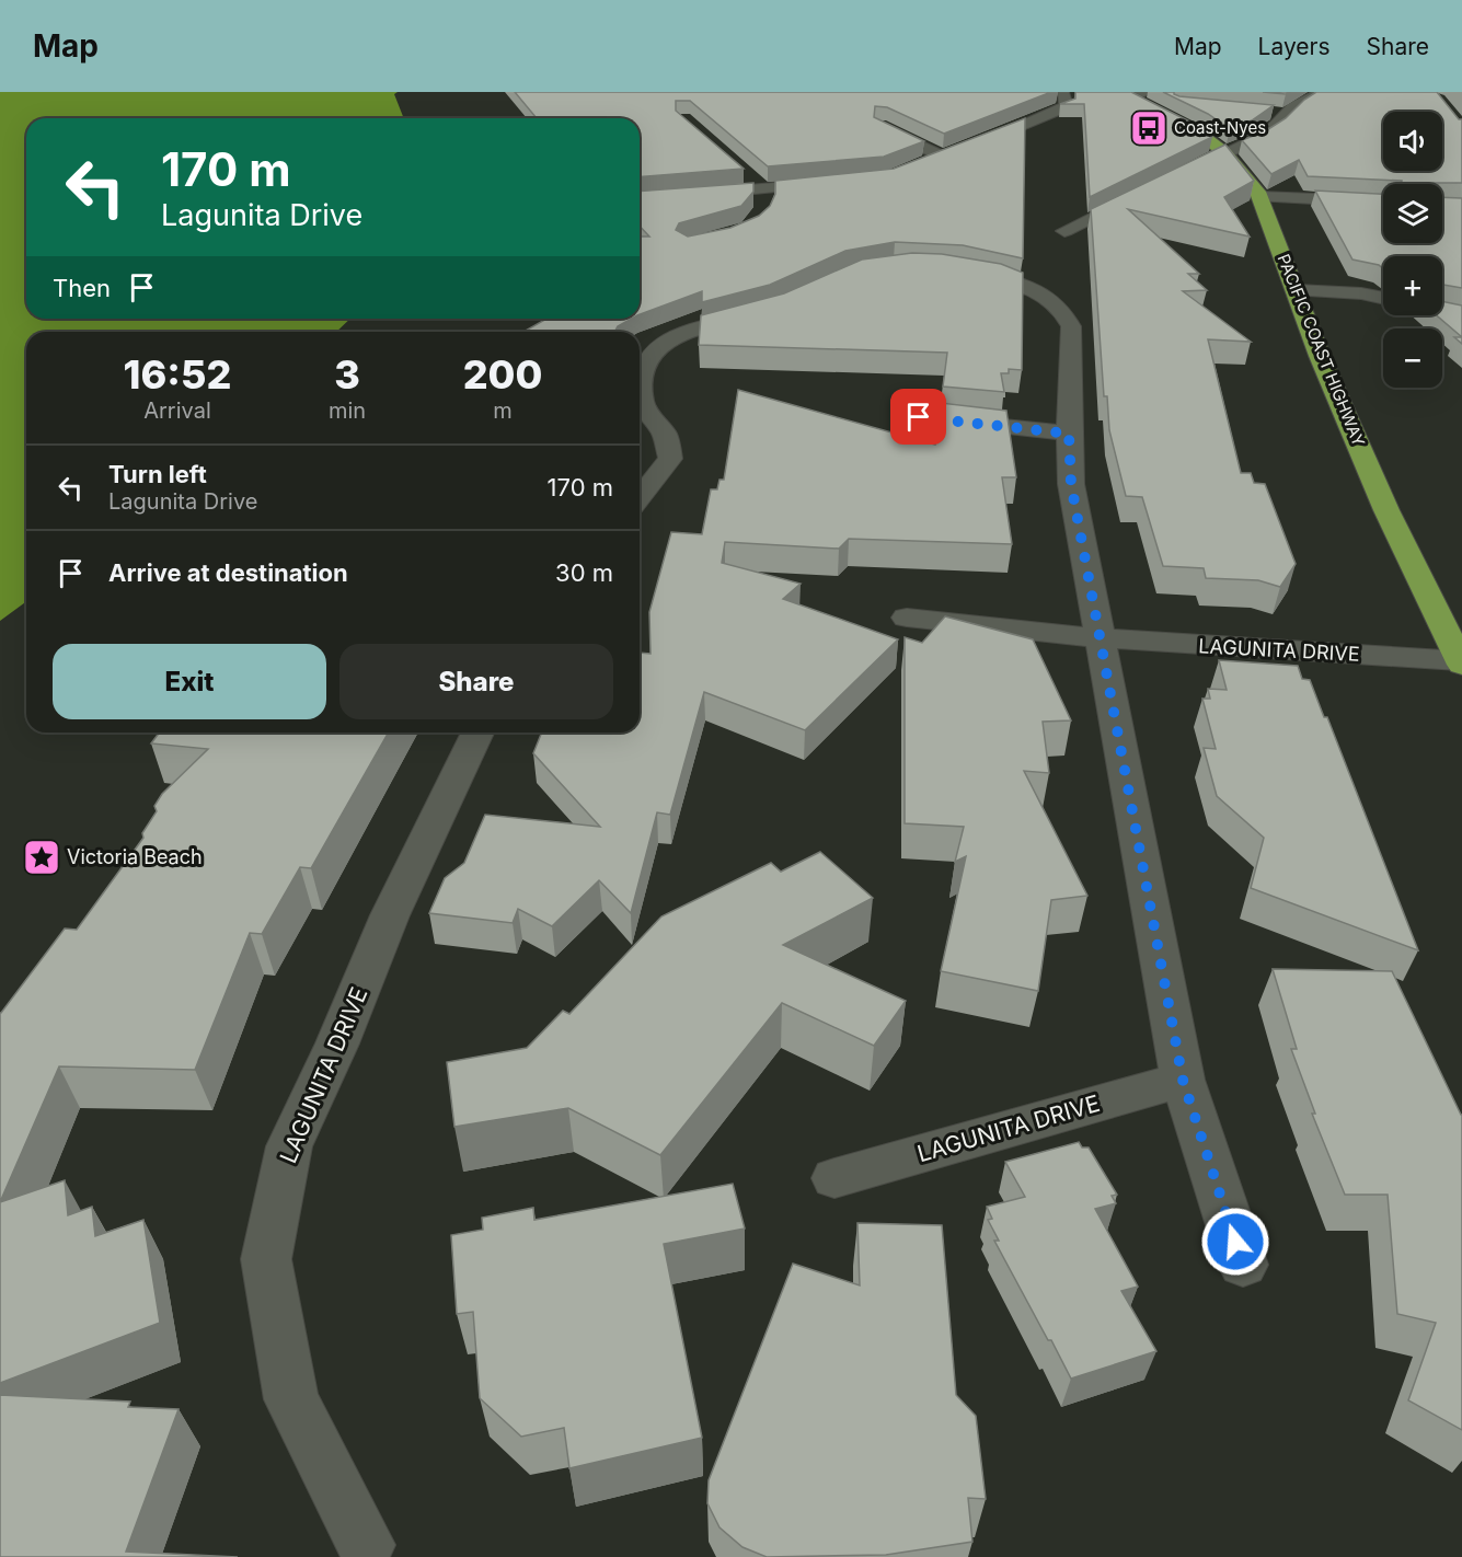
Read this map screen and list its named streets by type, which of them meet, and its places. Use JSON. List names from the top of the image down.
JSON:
{
  "streets": {
    "highway": ["PACIFIC COAST HIGHWAY"],
    "street": ["LAGUNITA DRIVE"]
  },
  "crossings": [
    ["PACIFIC COAST HIGHWAY", "LAGUNITA DRIVE"]
  ],
  "places": {
    "bus stop": ["Coast-Nyes"],
    "place": ["Victoria Beach"]
  },
  "page": {
    "header": "Map",
    "nav": ["Map", "Layers", "Share"],
    "map_buttons": ["+", "−"],
    "turn": ["170 m", "Lagunita Drive"],
    "then": "Then",
    "eta": [
      "16:52",
      "Arrival",
      "3",
      "min",
      "200",
      "m"
    ],
    "list": [
      {
        "name": "Turn left",
        "note": "Lagunita Drive",
        "value": "170 m"
      },
      {
        "name": "Arrive at destination",
        "value": "30 m"
      }
    ],
    "buttons": ["Exit", "Share"]
  }
}
